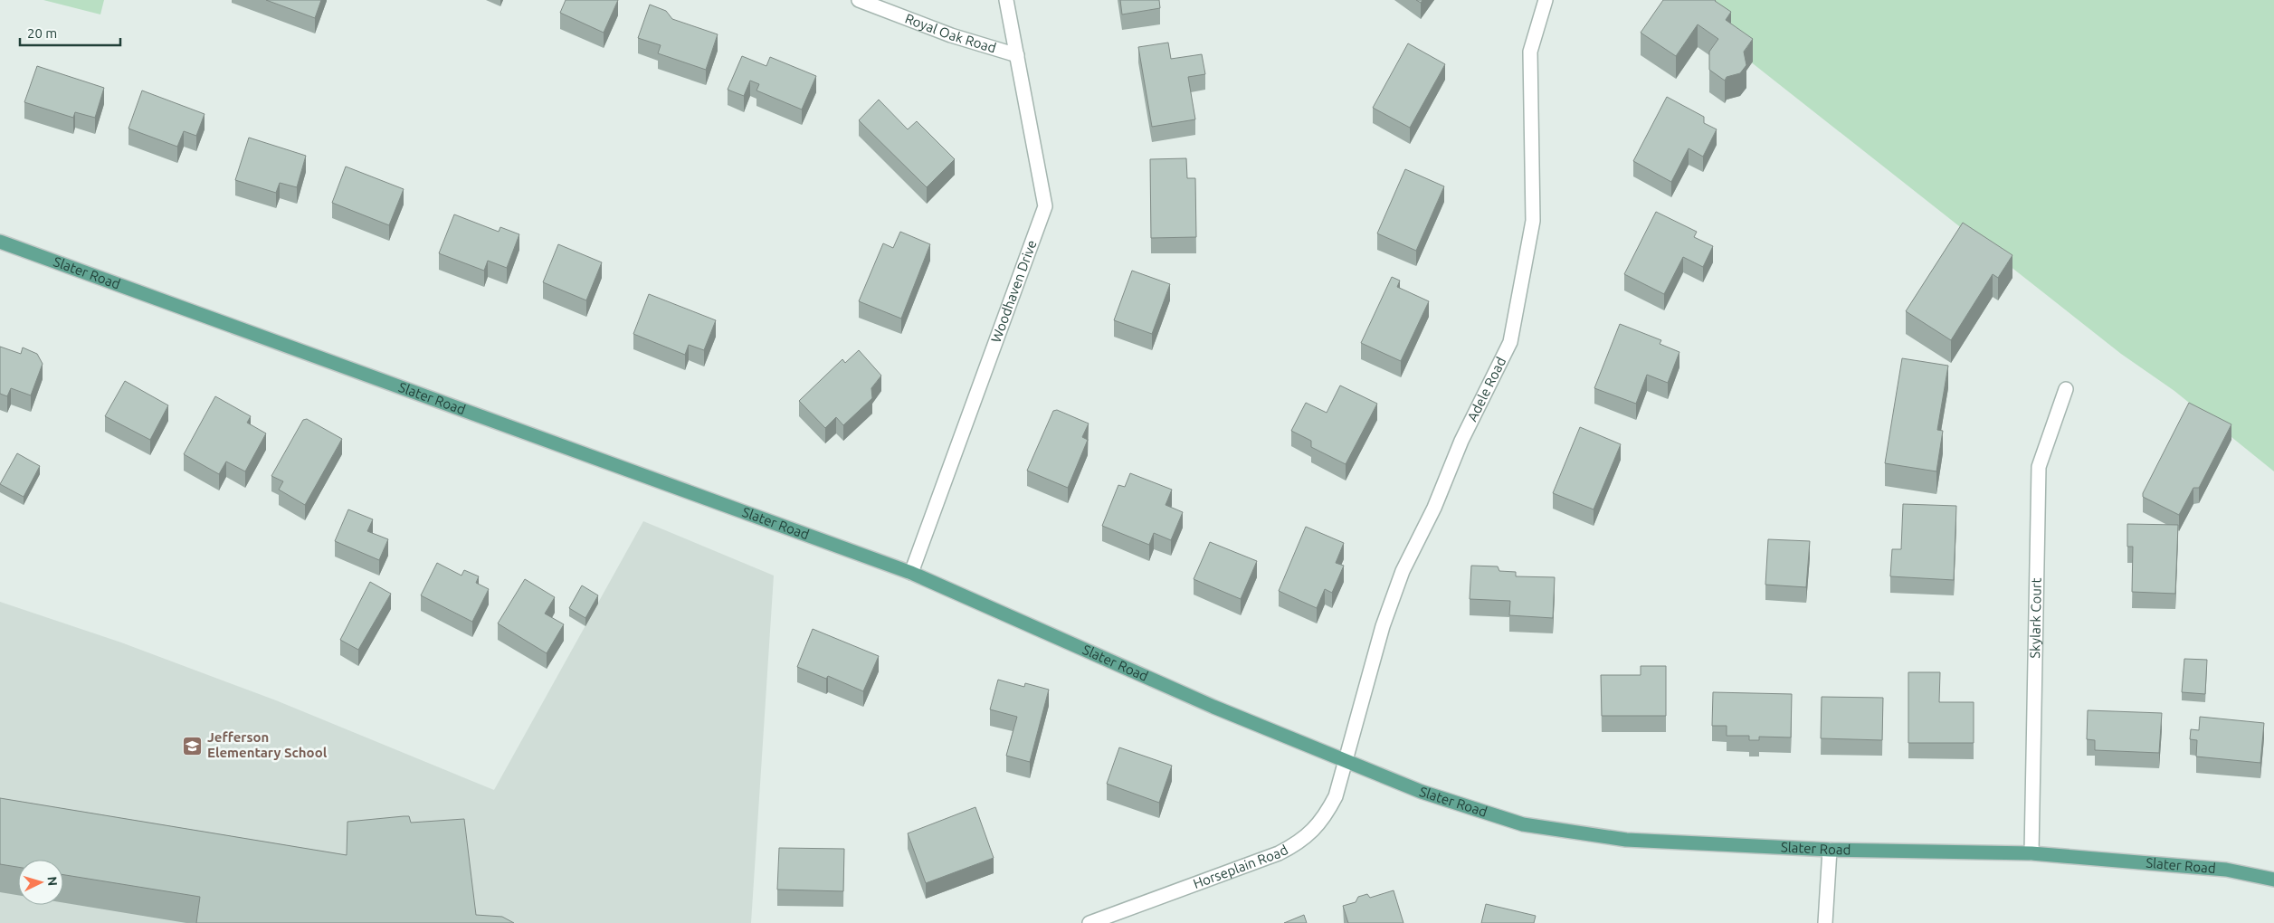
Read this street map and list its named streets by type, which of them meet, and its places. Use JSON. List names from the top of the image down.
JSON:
{
  "streets": {
    "main road": ["Slater Road"],
    "street": [
      "Royal Oak Road",
      "Woodhaven Drive",
      "Adele Road",
      "Skylark Court",
      "Horseplain Road"
    ]
  },
  "crossings": [
    ["Royal Oak Road", "Woodhaven Drive"],
    ["Slater Road", "Woodhaven Drive"],
    ["Slater Road", "Adele Road"],
    ["Slater Road", "Skylark Court"],
    ["Slater Road", "Horseplain Road"],
    ["Adele Road", "Horseplain Road"]
  ],
  "places": {
    "school or university": ["Jefferson Elementary School"]
  },
  "scale_bar": "20 m",
  "north": "right"
}
